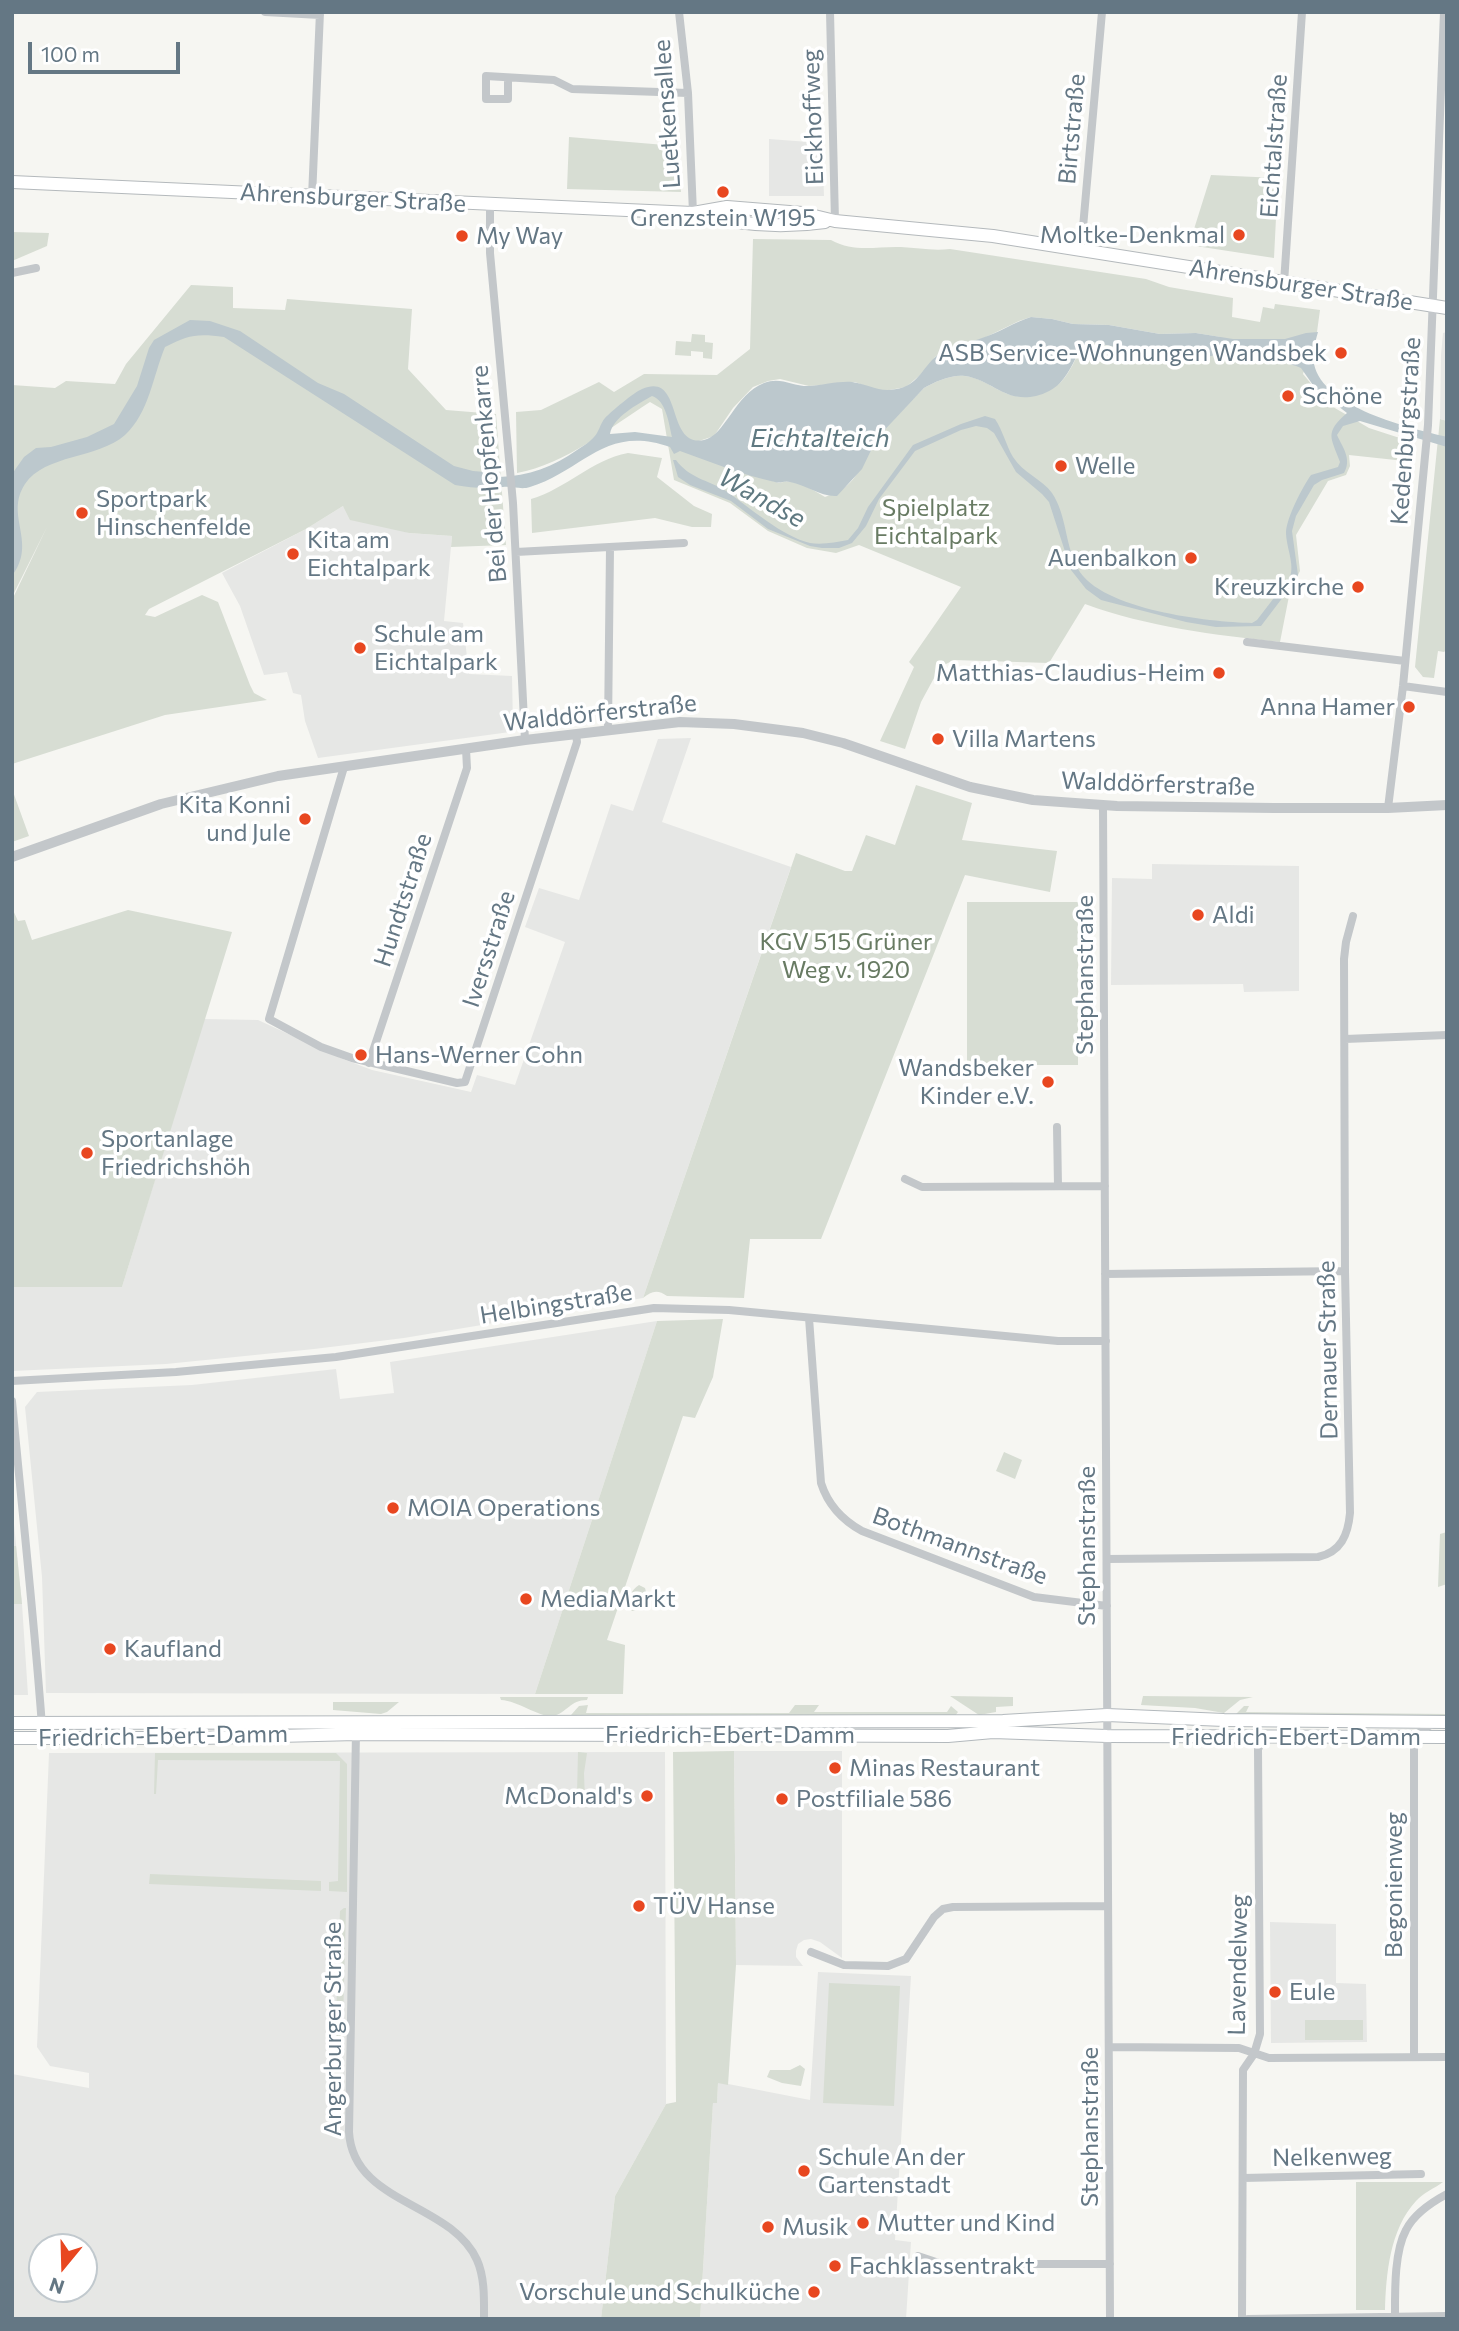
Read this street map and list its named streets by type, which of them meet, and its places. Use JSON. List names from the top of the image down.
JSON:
{
  "streets": {
    "main road": ["Ahrensburger Straße", "Friedrich-Ebert-Damm"],
    "street": [
      "Luetkensallee",
      "Eickhoffweg",
      "Birtstraße",
      "Eichtalstraße",
      "Kedenburgstraße",
      "Bei der Hopfenkarre",
      "Walddörferstraße",
      "Hundtstraße",
      "Iversstraße",
      "Stephanstraße",
      "Helbingstraße",
      "Dernauer Straße",
      "Bothmannstraße",
      "Begonienweg",
      "Lavendelweg",
      "Angerburger Straße",
      "Nelkenweg"
    ]
  },
  "crossings": [
    ["Luetkensallee", "Ahrensburger Straße"],
    ["Eickhoffweg", "Ahrensburger Straße"],
    ["Birtstraße", "Ahrensburger Straße"],
    ["Eichtalstraße", "Ahrensburger Straße"],
    ["Ahrensburger Straße", "Kedenburgstraße"],
    ["Ahrensburger Straße", "Bei der Hopfenkarre"],
    ["Kedenburgstraße", "Walddörferstraße"],
    ["Bei der Hopfenkarre", "Walddörferstraße"],
    ["Walddörferstraße", "Hundtstraße"],
    ["Walddörferstraße", "Iversstraße"],
    ["Walddörferstraße", "Stephanstraße"],
    ["Hundtstraße", "Iversstraße"],
    ["Stephanstraße", "Helbingstraße"],
    ["Stephanstraße", "Dernauer Straße"],
    ["Stephanstraße", "Bothmannstraße"],
    ["Stephanstraße", "Friedrich-Ebert-Damm"],
    ["Helbingstraße", "Bothmannstraße"],
    ["Friedrich-Ebert-Damm", "Begonienweg"],
    ["Friedrich-Ebert-Damm", "Lavendelweg"],
    ["Friedrich-Ebert-Damm", "Angerburger Straße"],
    ["Lavendelweg", "Nelkenweg"]
  ],
  "water": ["Eichtalteich", "Wandse"],
  "parks": ["Spielplatz Eichtalpark", "KGV 515 Grüner Weg v. 1920"],
  "places": [
    "Grenzstein W195",
    "Moltke-Denkmal",
    "My Way",
    "ASB Service-Wohnungen Wandsbek",
    "Schöne",
    "Welle",
    "Sportpark Hinschenfelde",
    "Kita am Eichtalpark",
    "Auenbalkon",
    "Kreuzkirche",
    "Schule am Eichtalpark",
    "Matthias-Claudius-Heim",
    "Anna Hamer",
    "Villa Martens",
    "Kita Konni und Jule",
    "Aldi",
    "Hans-Werner Cohn",
    "Wandsbeker Kinder e.V.",
    "Sportanlage Friedrichshöh",
    "MOIA Operations",
    "MediaMarkt",
    "Kaufland",
    "Minas Restaurant",
    "McDonald's",
    "Postfiliale 586",
    "TÜV Hanse",
    "Eule",
    "Schule An der Gartenstadt",
    "Mutter und Kind",
    "Musik",
    "Fachklassentrakt",
    "Vorschule und Schulküche"
  ],
  "scale_bar": "100 m",
  "north": "bottom"
}
